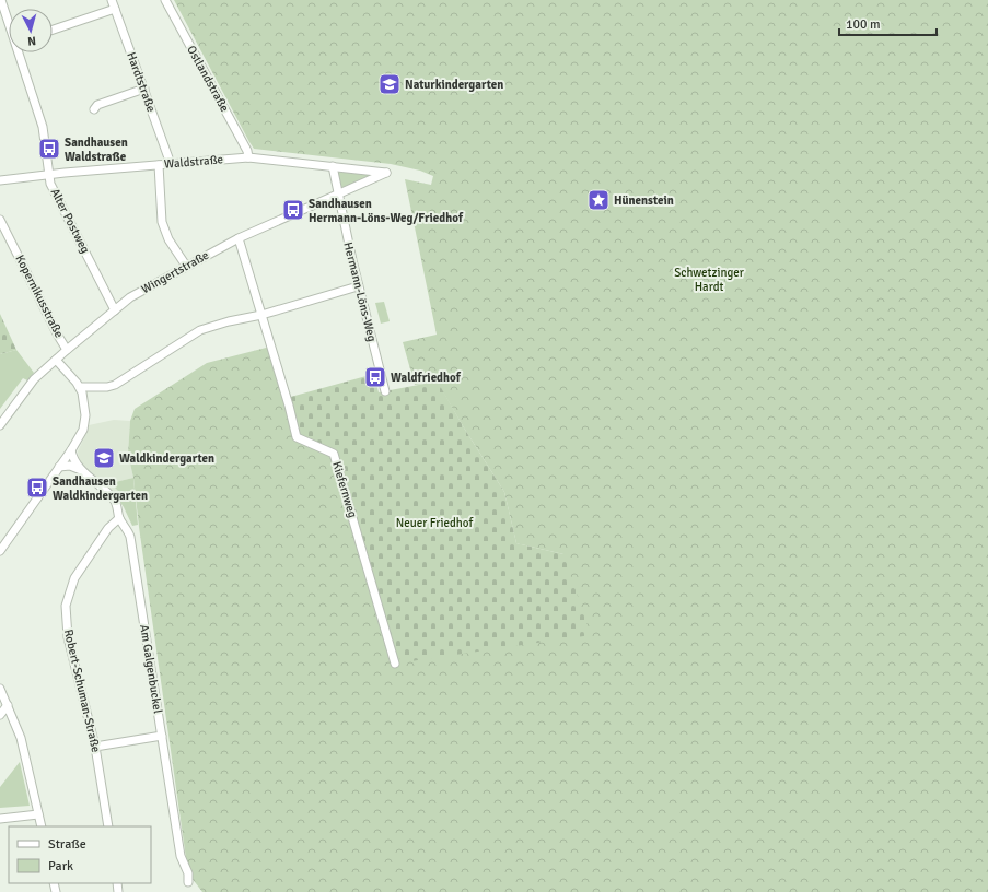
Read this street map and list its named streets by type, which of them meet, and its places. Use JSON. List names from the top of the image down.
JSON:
{
  "streets": {
    "street": [
      "Ostlandstraße",
      "Hardtstraße",
      "Waldstraße",
      "Alter Postweg",
      "Wingertstraße",
      "Hermann-Löns-Weg",
      "Kopernikusstraße",
      "Kiefernweg",
      "Am Galgenbuckel",
      "Robert-Schuman-Straße"
    ]
  },
  "crossings": [
    ["Ostlandstraße", "Waldstraße"],
    ["Hardtstraße", "Waldstraße"],
    ["Waldstraße", "Alter Postweg"],
    ["Waldstraße", "Wingertstraße"],
    ["Waldstraße", "Hermann-Löns-Weg"],
    ["Alter Postweg", "Wingertstraße"],
    ["Wingertstraße", "Hermann-Löns-Weg"],
    ["Wingertstraße", "Kopernikusstraße"],
    ["Wingertstraße", "Kiefernweg"],
    ["Am Galgenbuckel", "Robert-Schuman-Straße"]
  ],
  "parks": ["Schwetzinger Hardt", "Neuer Friedhof"],
  "places": {
    "school or university": ["Naturkindergarten", "Waldkindergarten"],
    "bus stop": [
      "Sandhausen Waldstraße",
      "Sandhausen Hermann-Löns-Weg/Friedhof",
      "Waldfriedhof",
      "Sandhausen Waldkindergarten"
    ],
    "place": ["Hünenstein"]
  },
  "legend": ["Straße", "Park"],
  "scale_bar": "100 m",
  "north": "bottom"
}
